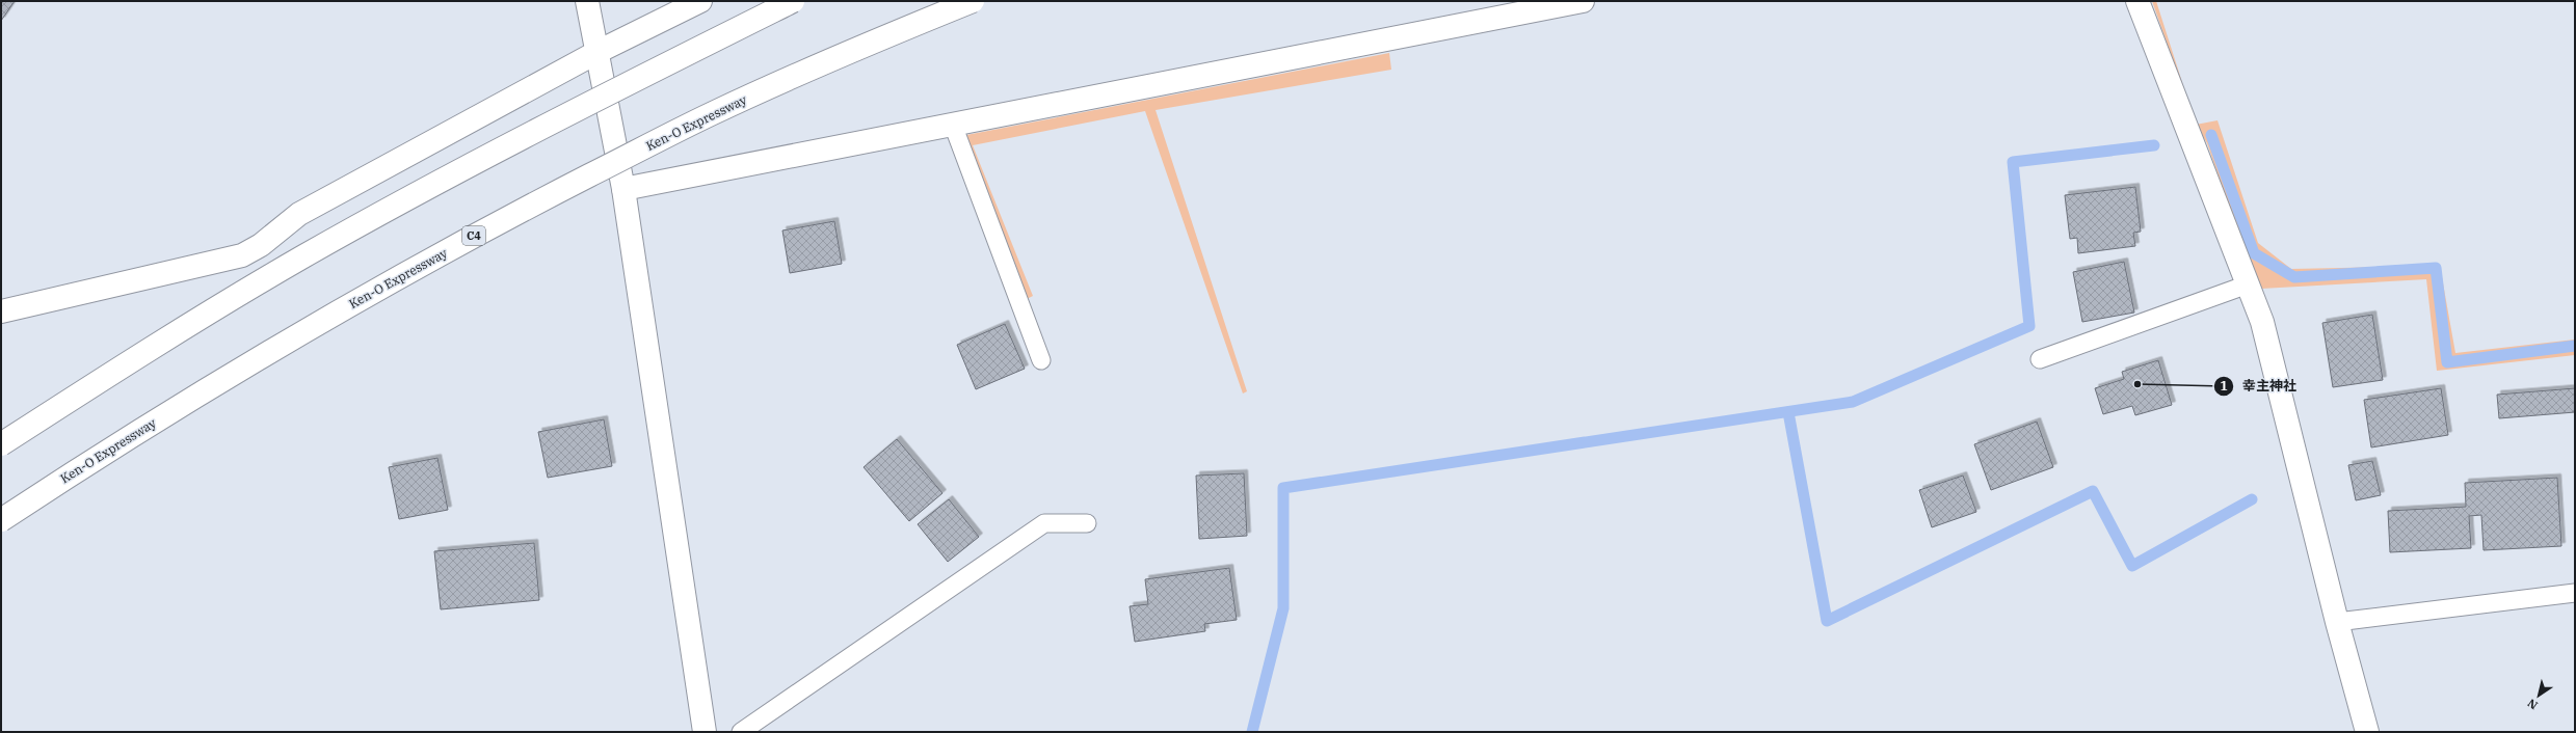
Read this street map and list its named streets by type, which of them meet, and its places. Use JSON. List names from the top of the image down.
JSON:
{
  "streets": {
    "main road": ["Ken-O Expressway", "C4"]
  },
  "places": ["幸主神社"],
  "north": "bottom left"
}
